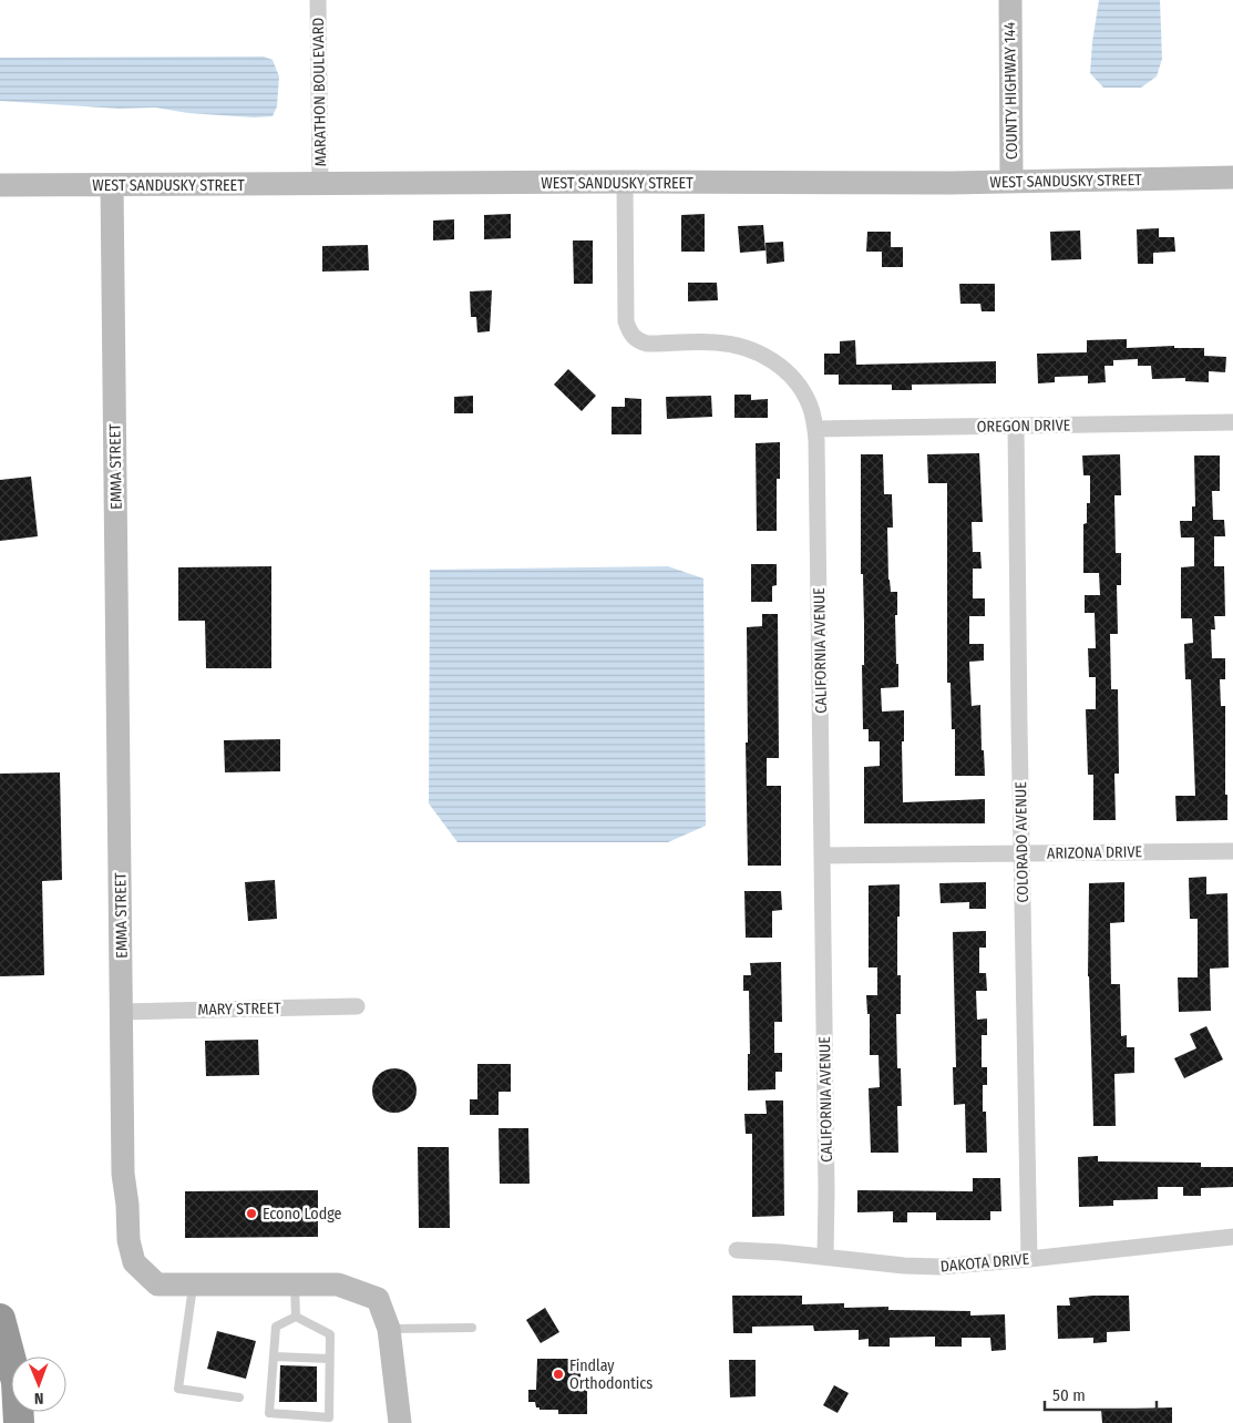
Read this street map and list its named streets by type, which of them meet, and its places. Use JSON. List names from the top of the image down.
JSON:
{
  "streets": {
    "street": [
      "COUNTY HIGHWAY 144",
      "MARATHON BOULEVARD",
      "WEST SANDUSKY STREET",
      "OREGON DRIVE",
      "EMMA STREET",
      "CALIFORNIA AVENUE",
      "COLORADO AVENUE",
      "ARIZONA DRIVE",
      "MARY STREET",
      "DAKOTA DRIVE"
    ]
  },
  "crossings": [
    ["COUNTY HIGHWAY 144", "WEST SANDUSKY STREET"],
    ["MARATHON BOULEVARD", "WEST SANDUSKY STREET"],
    ["WEST SANDUSKY STREET", "EMMA STREET"],
    ["WEST SANDUSKY STREET", "CALIFORNIA AVENUE"],
    ["OREGON DRIVE", "CALIFORNIA AVENUE"],
    ["OREGON DRIVE", "COLORADO AVENUE"],
    ["EMMA STREET", "MARY STREET"],
    ["CALIFORNIA AVENUE", "ARIZONA DRIVE"],
    ["CALIFORNIA AVENUE", "DAKOTA DRIVE"],
    ["COLORADO AVENUE", "ARIZONA DRIVE"],
    ["COLORADO AVENUE", "DAKOTA DRIVE"]
  ],
  "places": ["Econo Lodge", "Findlay Orthodontics"],
  "scale_bar": "50 m",
  "north": "bottom"
}
